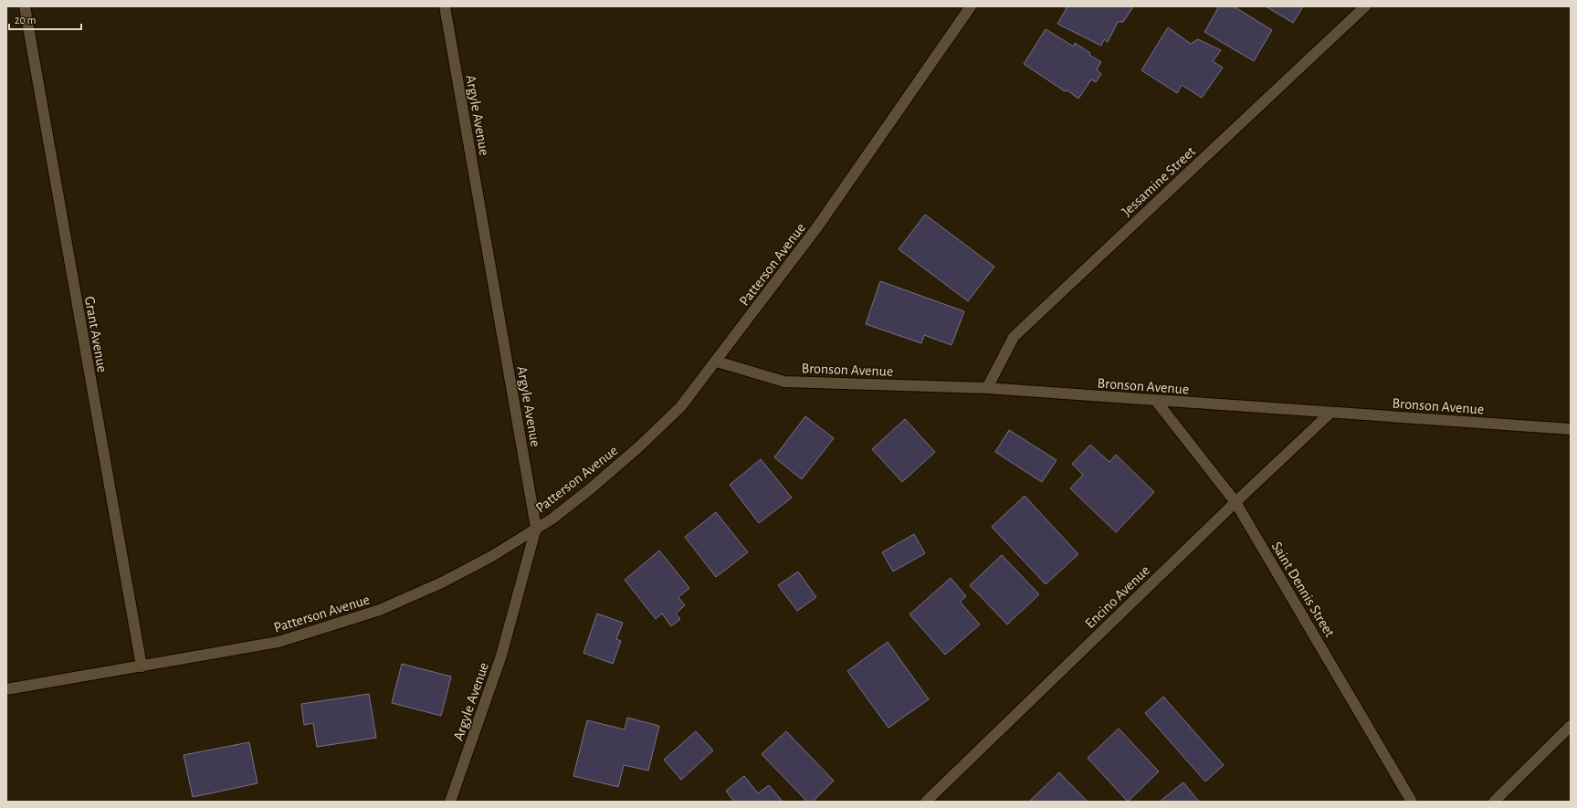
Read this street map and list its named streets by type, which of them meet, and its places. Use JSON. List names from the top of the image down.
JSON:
{
  "streets": {
    "street": [
      "Argyle Avenue",
      "Jessamine Street",
      "Patterson Avenue",
      "Grant Avenue",
      "Bronson Avenue",
      "Saint Dennis Street",
      "Encino Avenue"
    ]
  },
  "crossings": [
    ["Argyle Avenue", "Patterson Avenue"],
    ["Jessamine Street", "Bronson Avenue"],
    ["Patterson Avenue", "Grant Avenue"],
    ["Patterson Avenue", "Bronson Avenue"],
    ["Bronson Avenue", "Saint Dennis Street"],
    ["Bronson Avenue", "Encino Avenue"],
    ["Saint Dennis Street", "Encino Avenue"]
  ],
  "scale_bar": "20 m"
}
